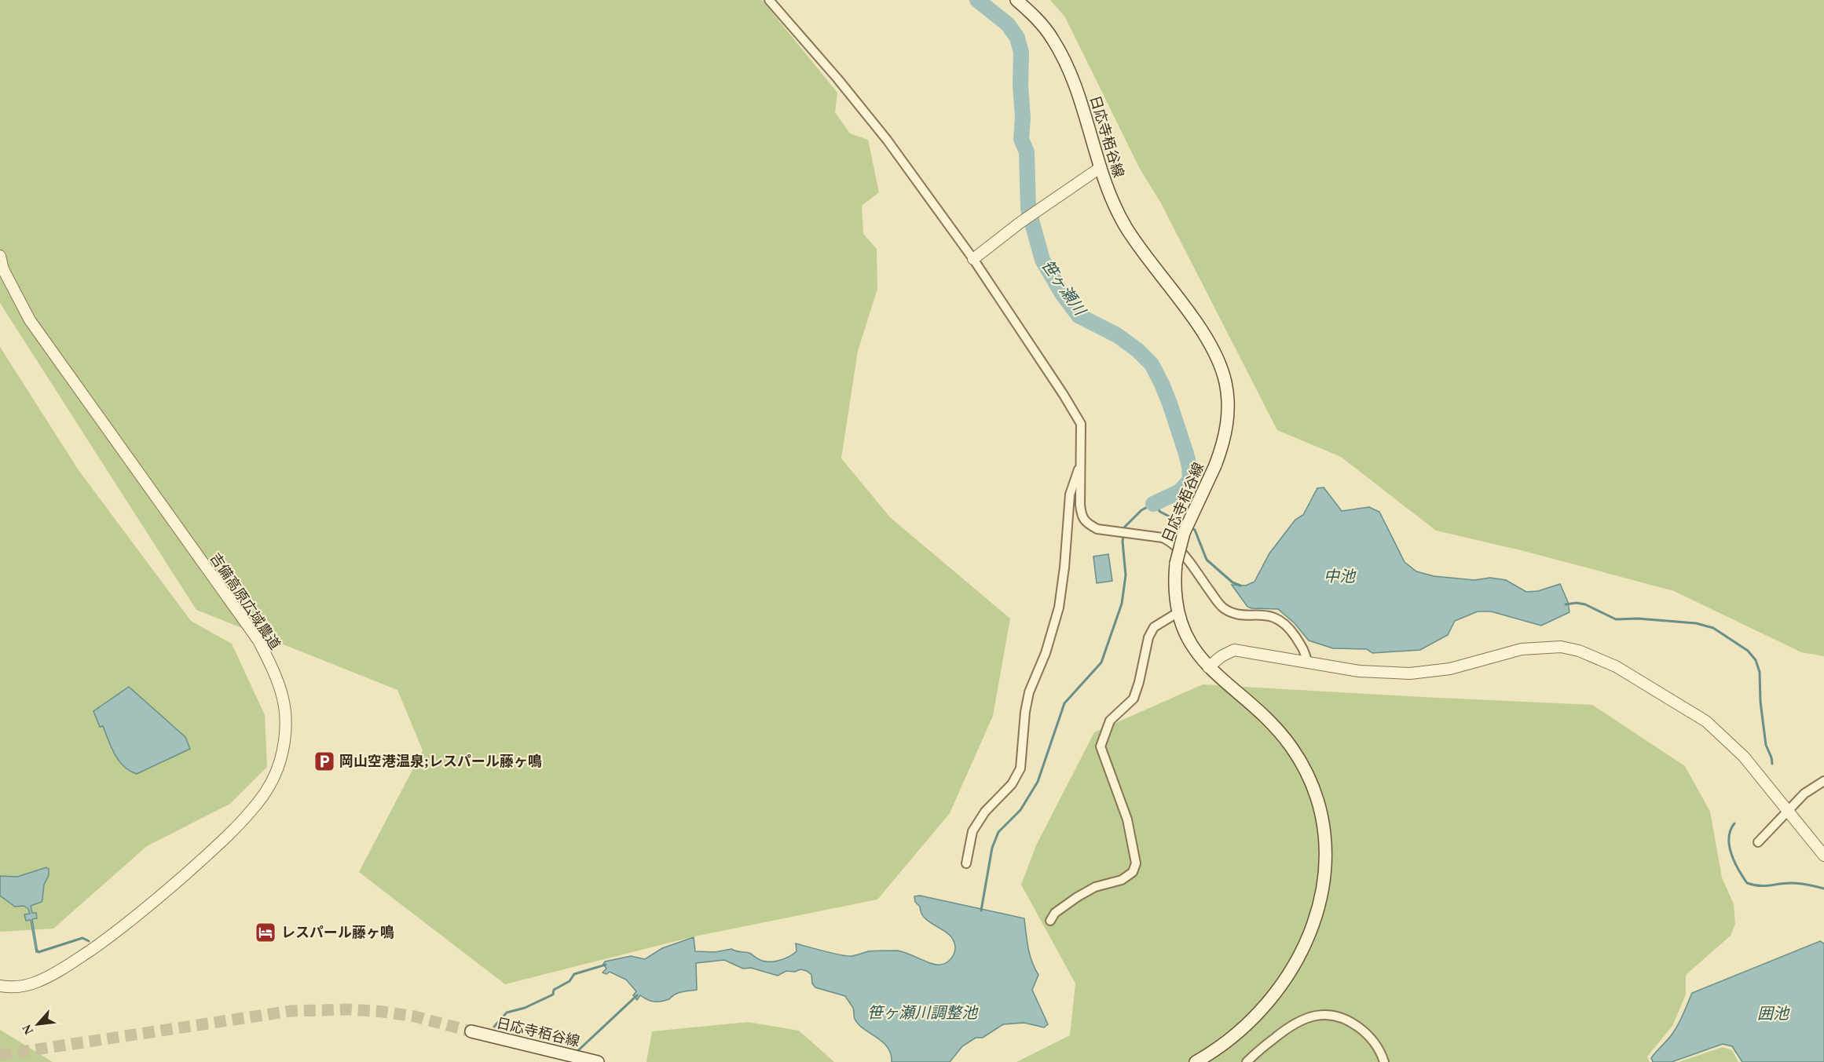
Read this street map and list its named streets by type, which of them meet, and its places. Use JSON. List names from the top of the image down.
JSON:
{
  "streets": {
    "main road": ["日応寺栢谷線"],
    "street": ["吉備高原広域農道"]
  },
  "water": [
    "笹ヶ瀬川",
    "中池",
    "笹ヶ瀬川調整池",
    "囲池"
  ],
  "places": {
    "parking": ["岡山空港温泉;レスパール藤ヶ鳴"],
    "hotel": ["レスパール藤ヶ鳴"]
  },
  "north": "bottom left"
}
